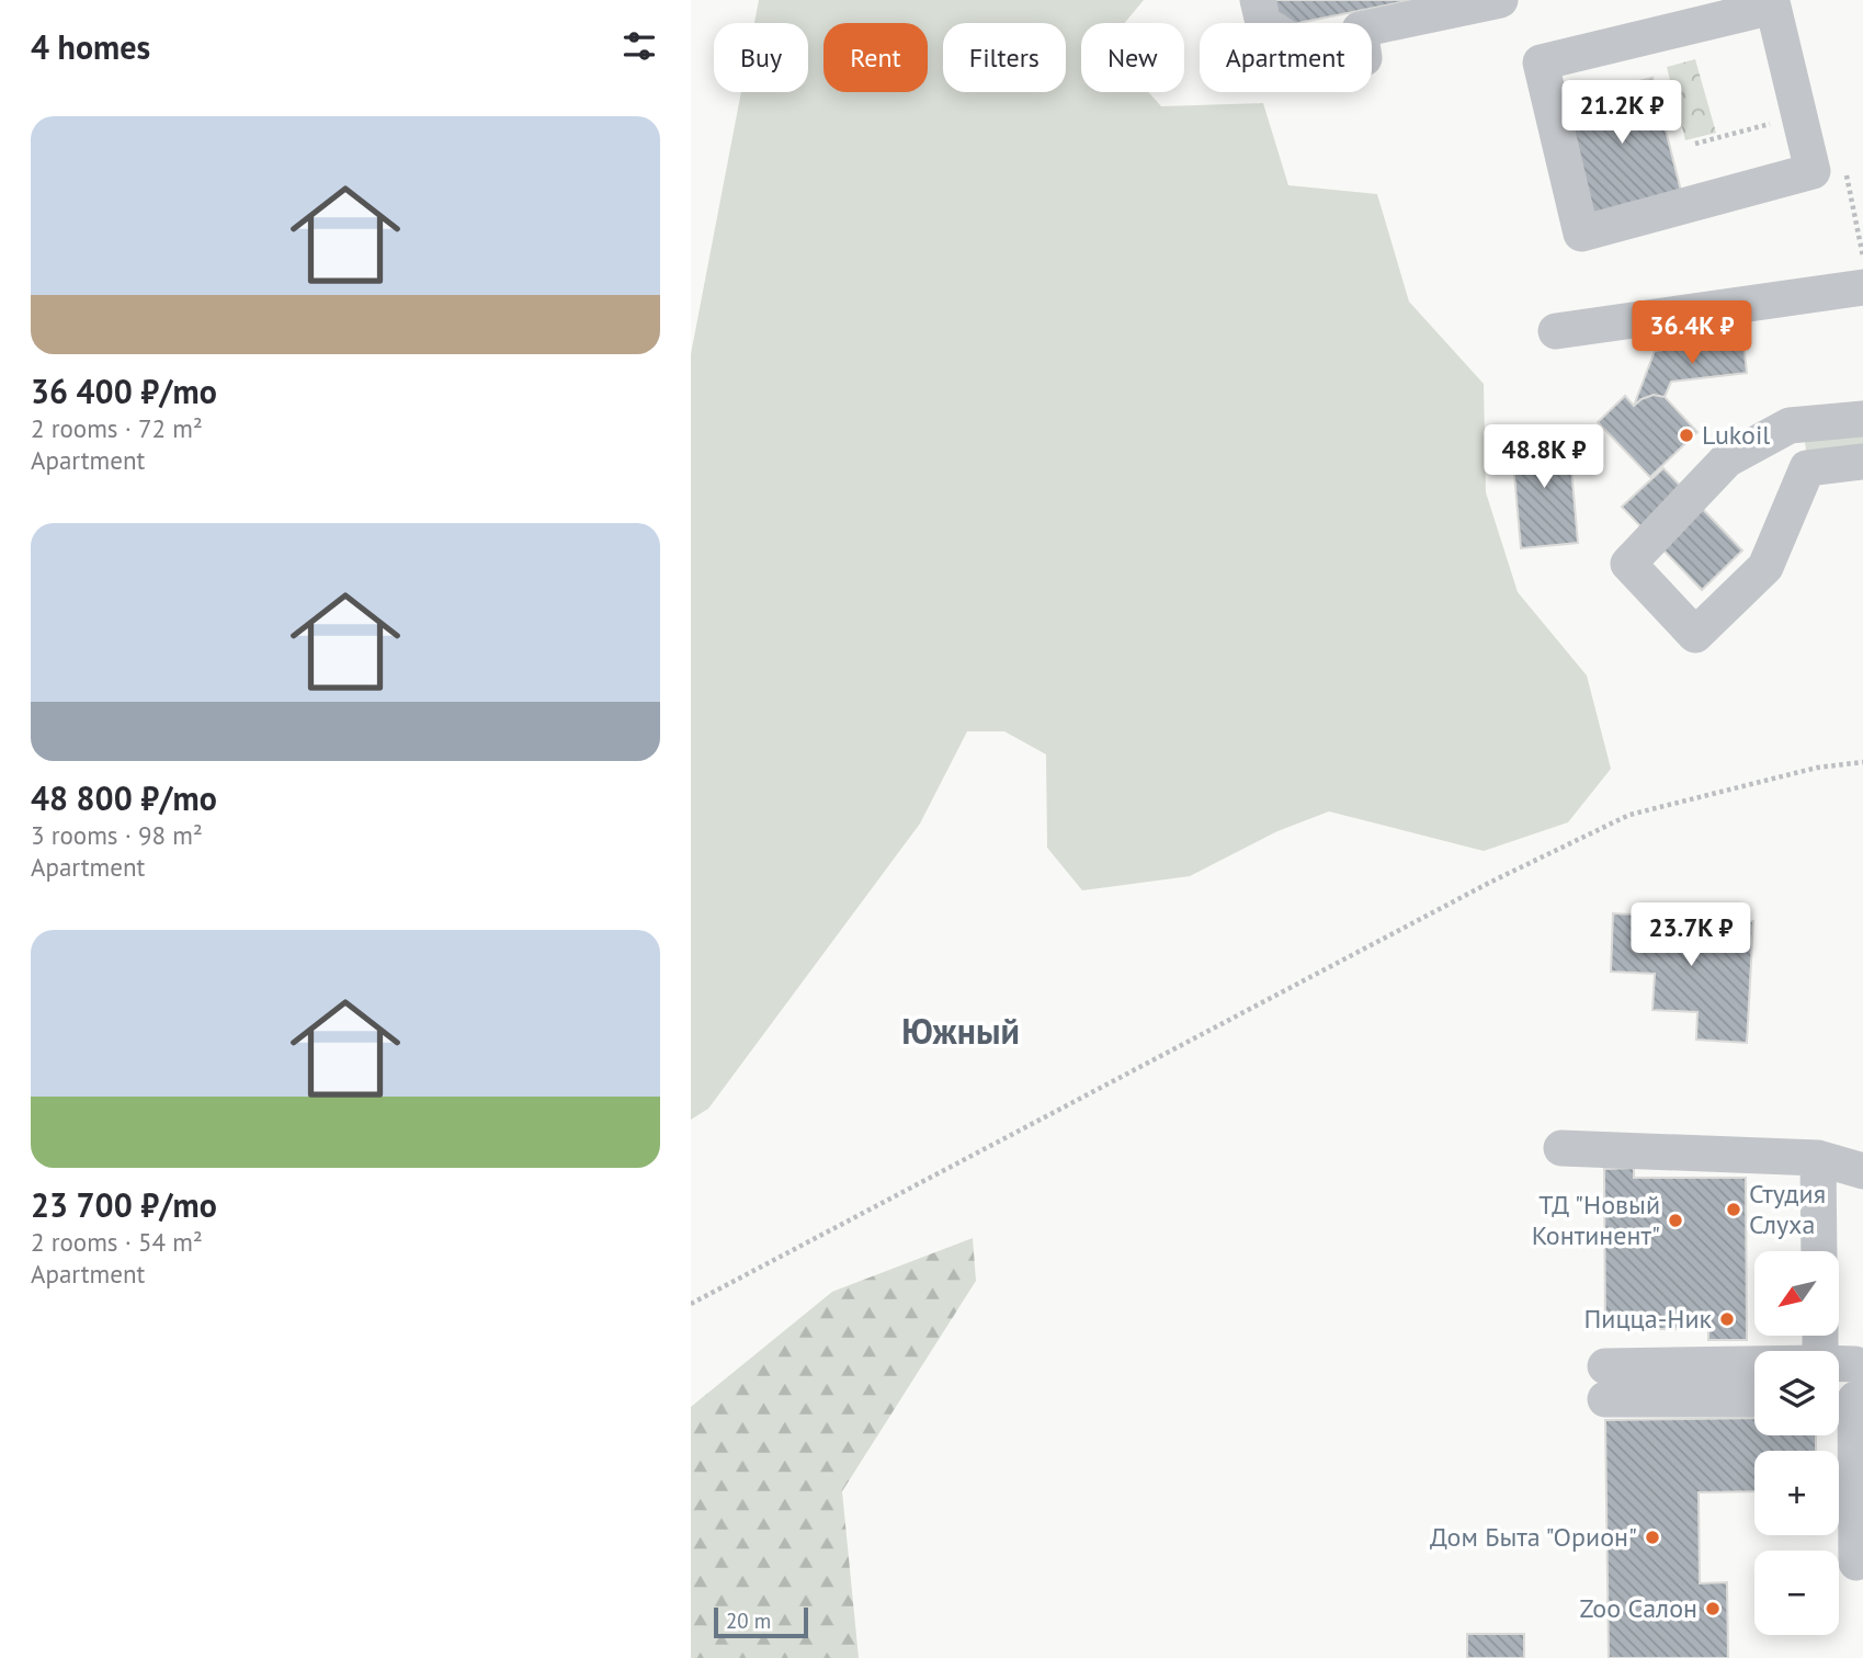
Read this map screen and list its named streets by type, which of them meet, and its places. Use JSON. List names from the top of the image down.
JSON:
{
  "districts": ["Южный"],
  "places": [
    "Lukoil",
    "Студия Слуха",
    "ТД \"Новый Континент\"",
    "Пицца-Ник",
    "Дом Быта \"Орион\"",
    "Zoo Салон"
  ],
  "scale_bar": "20 m",
  "north": "bottom left",
  "page": {
    "heading": "4 homes",
    "chip": [
      "Buy",
      "Rent",
      "Filters",
      "New",
      "Apartment"
    ],
    "price": [
      "21.2K ₽",
      "36.4K ₽",
      "48.8K ₽",
      "23.7K ₽"
    ],
    "list": [
      {
        "name": "36 400 ₽/mo",
        "note": "2 rooms · 72 m² · Apartment"
      },
      {
        "name": "48 800 ₽/mo",
        "note": "3 rooms · 98 m² · Apartment"
      },
      {
        "name": "23 700 ₽/mo",
        "note": "2 rooms · 54 m² · Apartment"
      }
    ],
    "map_buttons": ["+", "−"],
    "scale": "20 m"
  }
}
